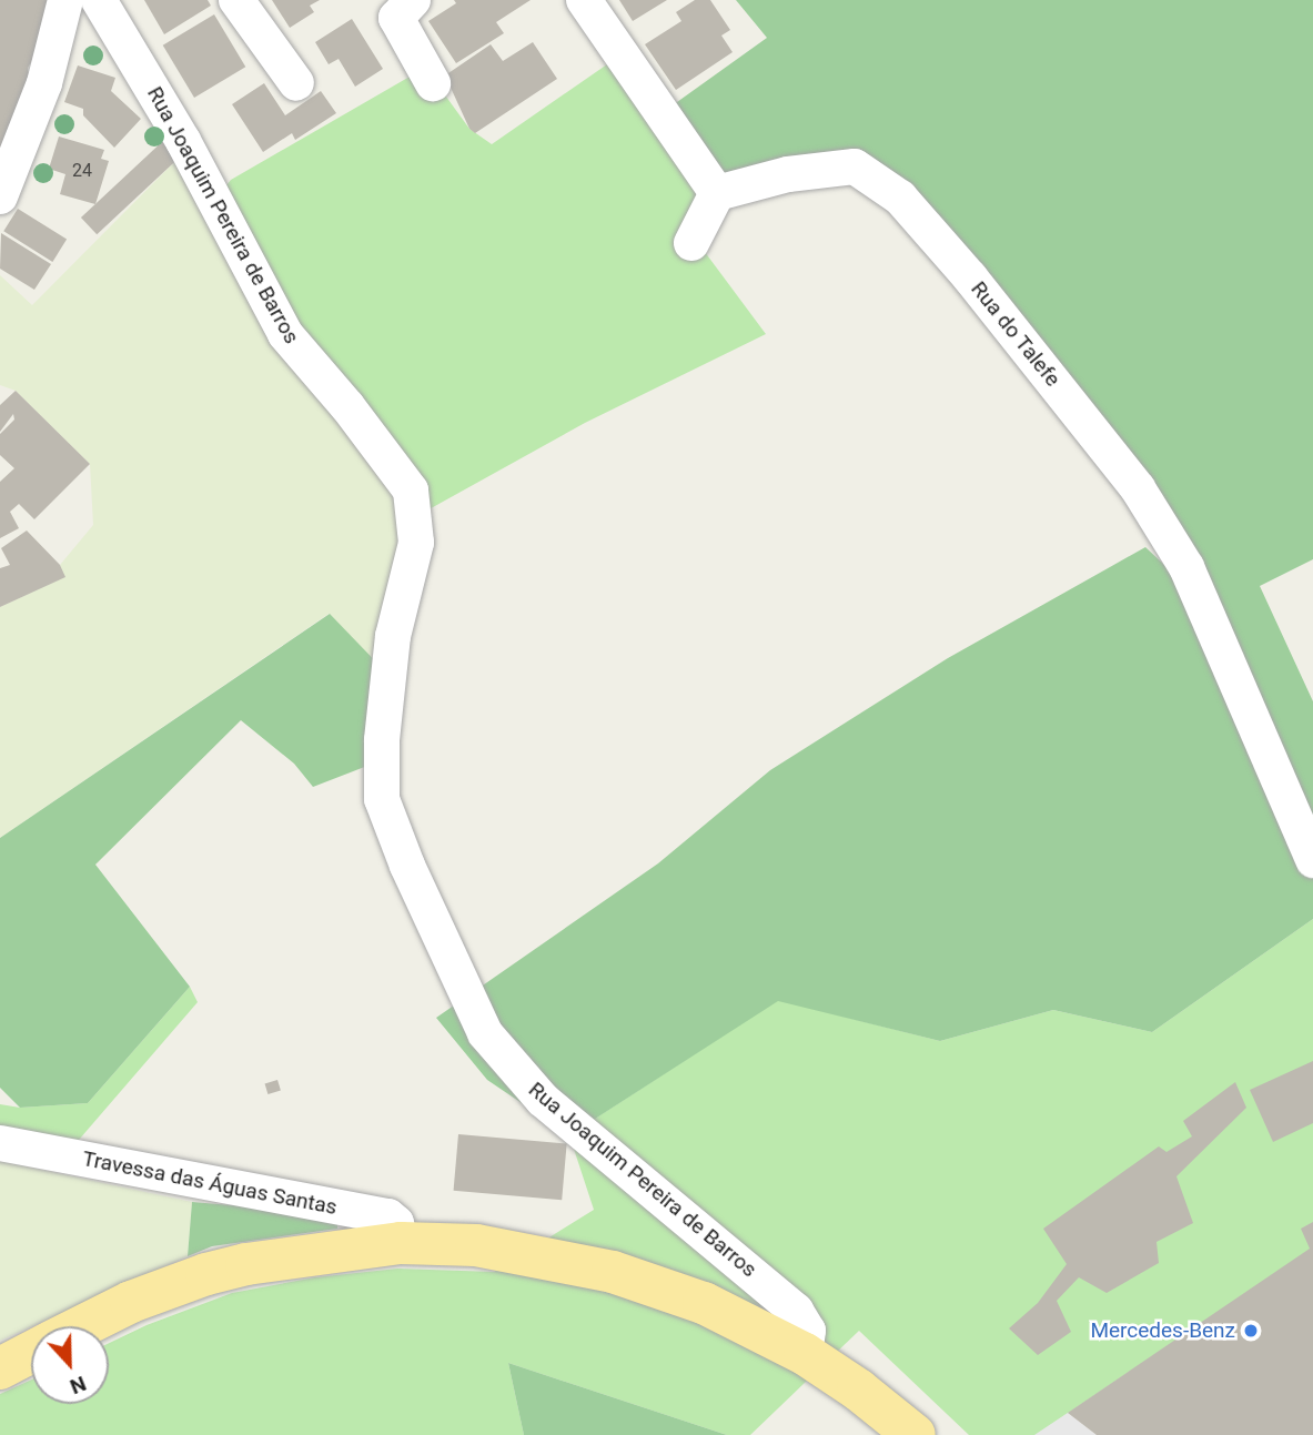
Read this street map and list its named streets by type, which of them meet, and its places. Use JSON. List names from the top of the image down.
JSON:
{
  "streets": {
    "street": ["Rua Joaquim Pereira de Barros", "Rua do Talefe", "Travessa das Águas Santas"]
  },
  "places": ["Mercedes-Benz"],
  "house_numbers": ["24"],
  "north": "bottom"
}
